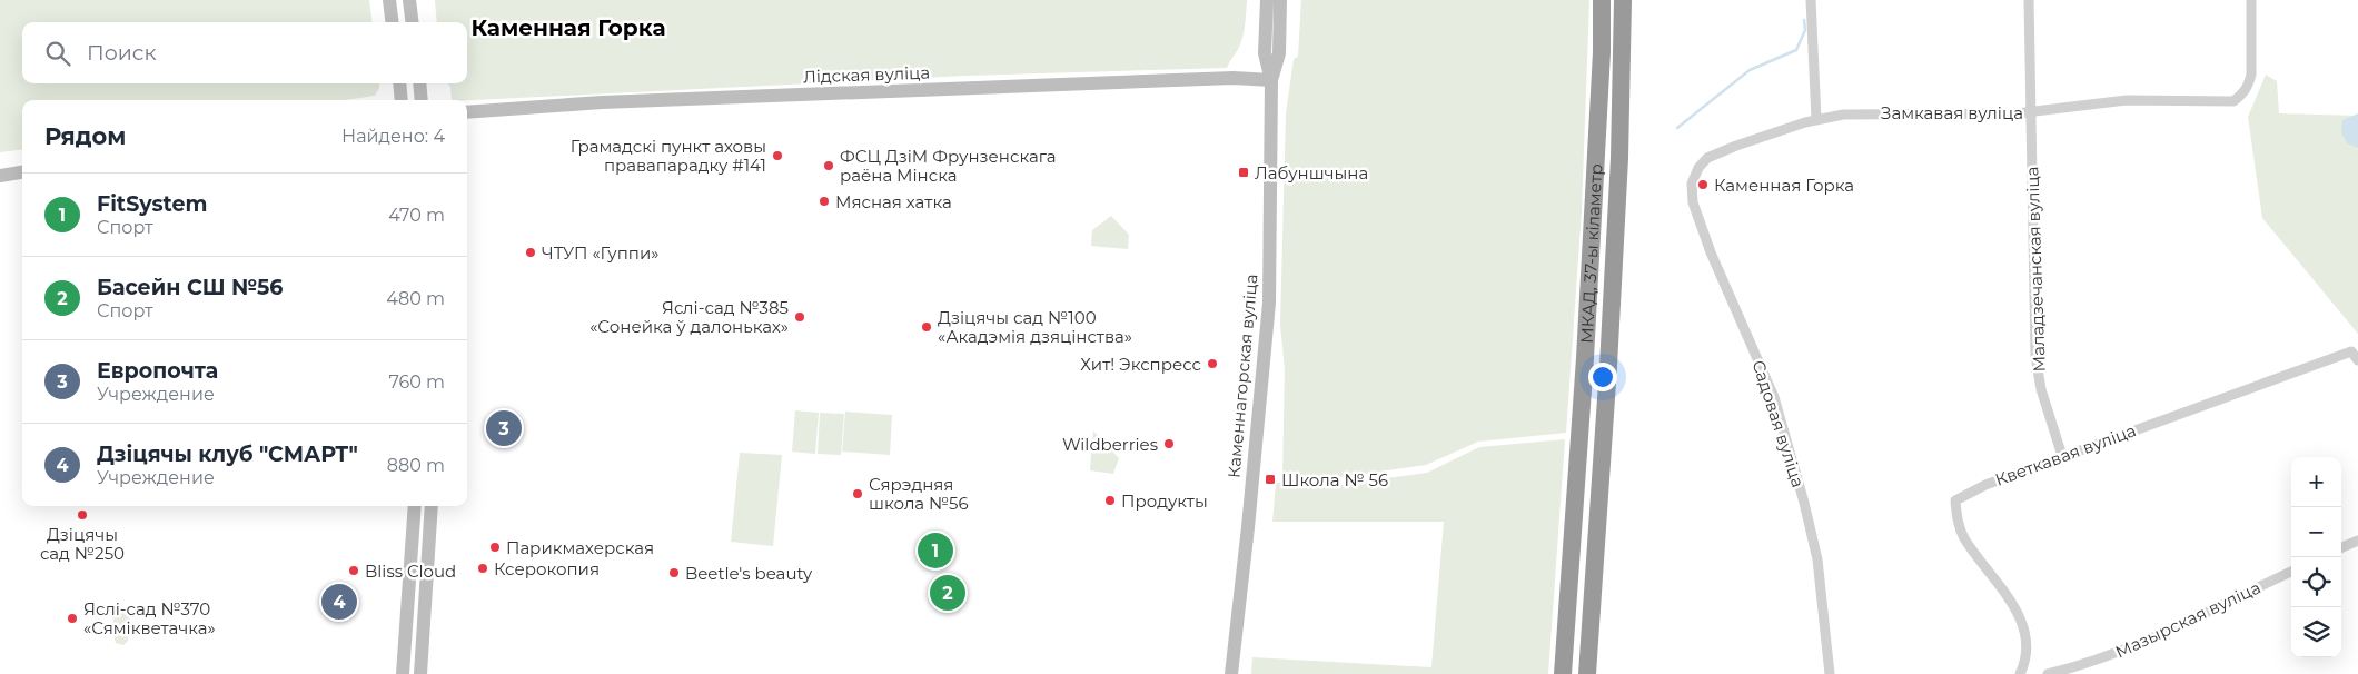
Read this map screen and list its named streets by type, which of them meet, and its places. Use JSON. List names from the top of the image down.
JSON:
{
  "streets": {
    "highway": ["МКАД, 37-ы кіламетр"],
    "main road": ["Лідская вуліца", "Каменнагорская вуліца"],
    "street": [
      "Замкавая вуліца",
      "Маладзечанская вуліца",
      "Садовая вуліца",
      "Кветкавая вуліца",
      "Мазырская вуліца"
    ]
  },
  "crossings": [
    ["Лідская вуліца", "Каменнагорская вуліца"],
    ["Замкавая вуліца", "Маладзечанская вуліца"],
    ["Замкавая вуліца", "Садовая вуліца"],
    ["Маладзечанская вуліца", "Кветкавая вуліца"]
  ],
  "districts": ["Каменная Горка"],
  "places": {
    "other": [
      "Грамадскі пункт аховы правапарадку #141",
      "ФСЦ ДзіМ Фрунзенскага раёна Мінска",
      "Каменная Горка",
      "Мясная хатка",
      "ЧТУП «Гуппи»",
      "Яслі-сад №385 «Сонейка ў далоньках»",
      "Дзіцячы сад №100 «Акадэмія дзяцінства»",
      "Хит! Экспресс",
      "Wildberries",
      "Сярэдняя школа №56",
      "Продукты",
      "Дзіцячы сад №250",
      "Парикмахерская",
      "Ксерокопия",
      "Bliss Cloud",
      "Beetle's beauty",
      "Яслі-сад №370 «Сямікветачка»"
    ],
    "transit": ["Лабуншчына", "Школа № 56"]
  },
  "page": {
    "search": "Поиск",
    "heading": ["Рядом", "Найдено: 4"],
    "list": [
      {
        "mark": "1",
        "name": "FitSystem",
        "note": "Спорт",
        "value": "470 m"
      },
      {
        "mark": "2",
        "name": "Басейн СШ №56",
        "note": "Спорт",
        "value": "480 m"
      },
      {
        "mark": "3",
        "name": "Европочта",
        "note": "Учреждение",
        "value": "760 m"
      },
      {
        "mark": "4",
        "name": "Дзіцячы клуб \"СМАРТ\"",
        "note": "Учреждение",
        "value": "880 m"
      }
    ],
    "pins": [
      "3",
      "1",
      "2",
      "4"
    ],
    "map_buttons": ["+", "−"]
  }
}
